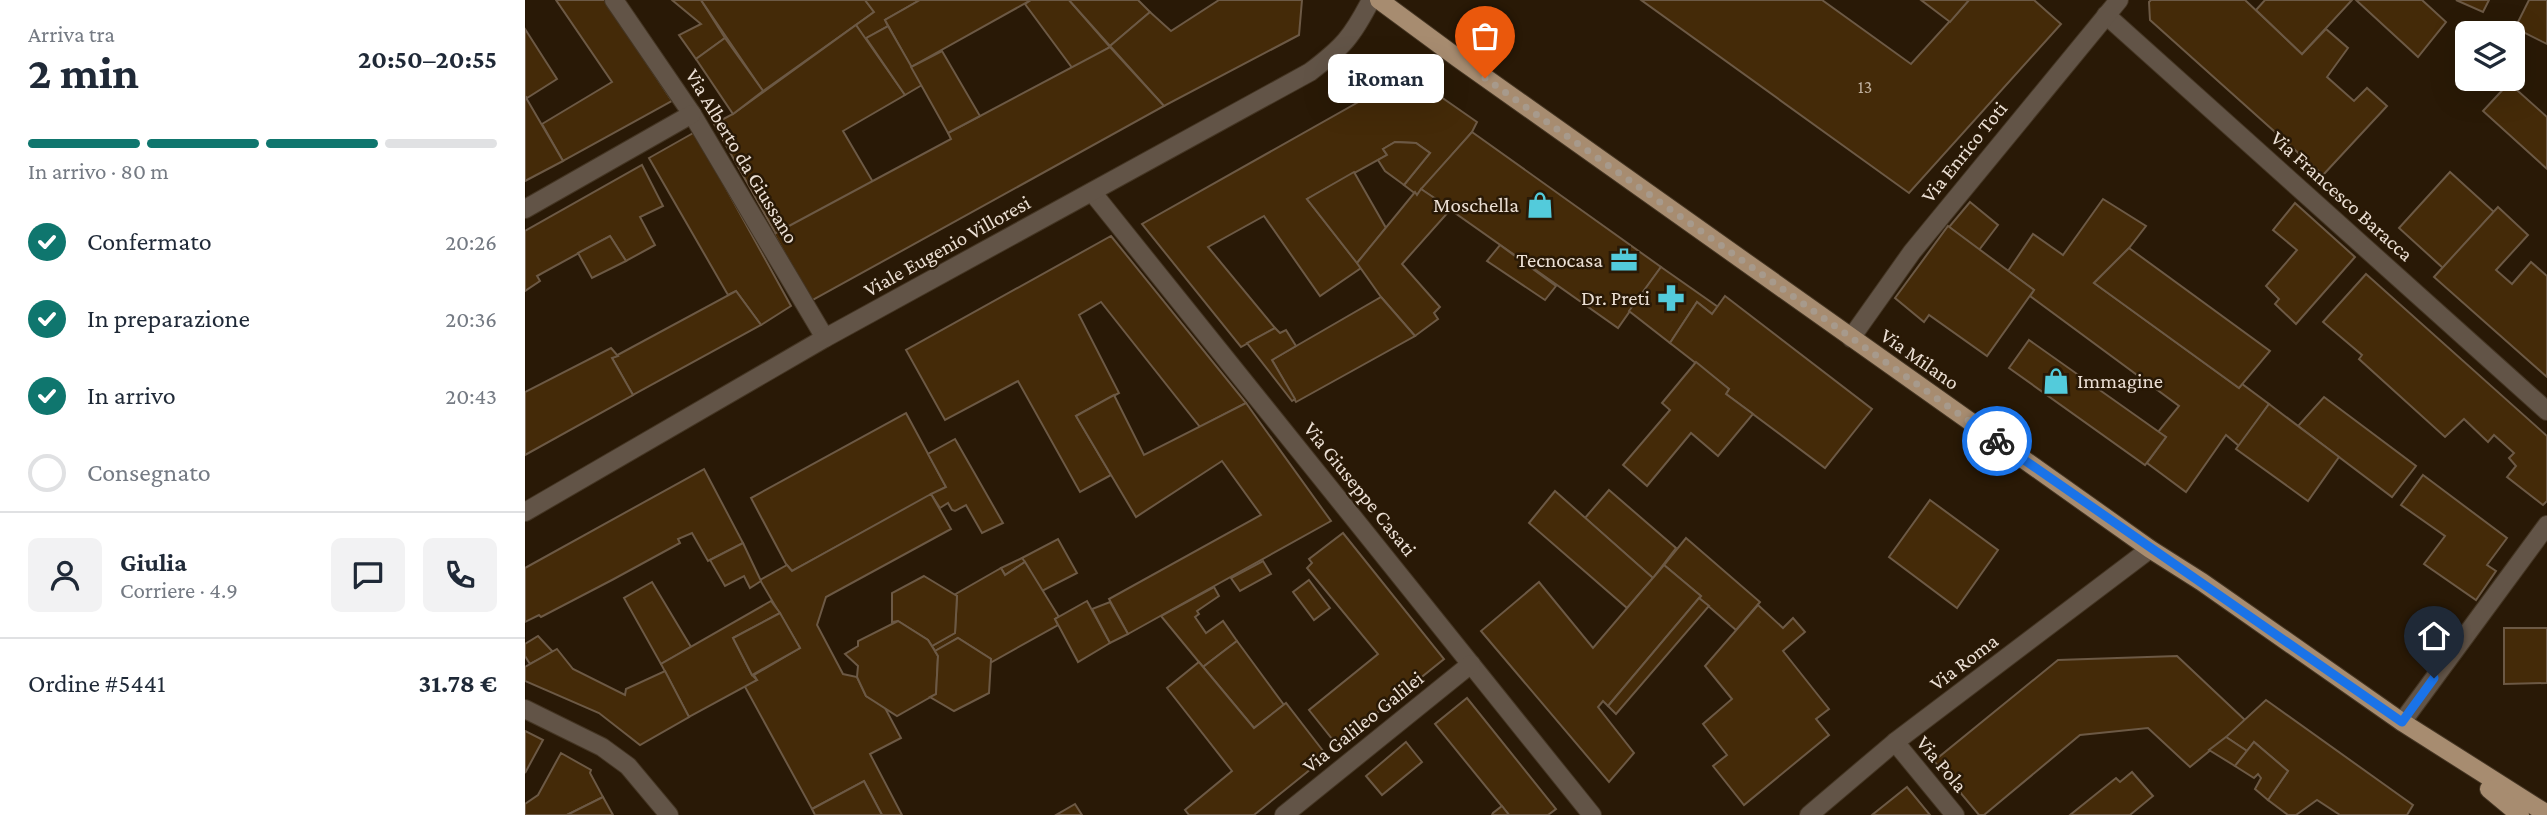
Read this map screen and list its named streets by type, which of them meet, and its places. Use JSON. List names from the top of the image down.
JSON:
{
  "streets": {
    "main road": ["Via Milano"],
    "street": [
      "Via Enrico Toti",
      "Via Alberto da Giussano",
      "Via Francesco Baracca",
      "Viale Eugenio Villoresi",
      "Via Giuseppe Casati",
      "Via Roma",
      "Via Galileo Galilei",
      "Via Pola"
    ]
  },
  "crossings": [
    ["Via Enrico Toti", "Via Francesco Baracca"],
    ["Via Enrico Toti", "Via Milano"],
    ["Via Alberto da Giussano", "Viale Eugenio Villoresi"],
    ["Viale Eugenio Villoresi", "Via Giuseppe Casati"],
    ["Via Milano", "Via Roma"],
    ["Via Giuseppe Casati", "Via Galileo Galilei"],
    ["Via Roma", "Via Pola"]
  ],
  "places": {
    "other": ["iRoman"],
    "shop": ["Moschella", "Immagine"],
    "office": ["Tecnocasa"],
    "pharmacy": ["Dr. Preti"]
  },
  "house_numbers": ["13"],
  "page": {
    "heading": ["2 min", "Arriva tra", "20:50–20:55"],
    "panel": [
      "Giulia",
      "Corriere · 4.9",
      "Ordine #5441",
      "31.78 €"
    ],
    "bubble": "iRoman",
    "bar": "In arrivo · 80 m",
    "list": [
      ["Confermato", "20:26"],
      ["In preparazione", "20:36"],
      ["In arrivo", "20:43"],
      "Consegnato"
    ]
  }
}
